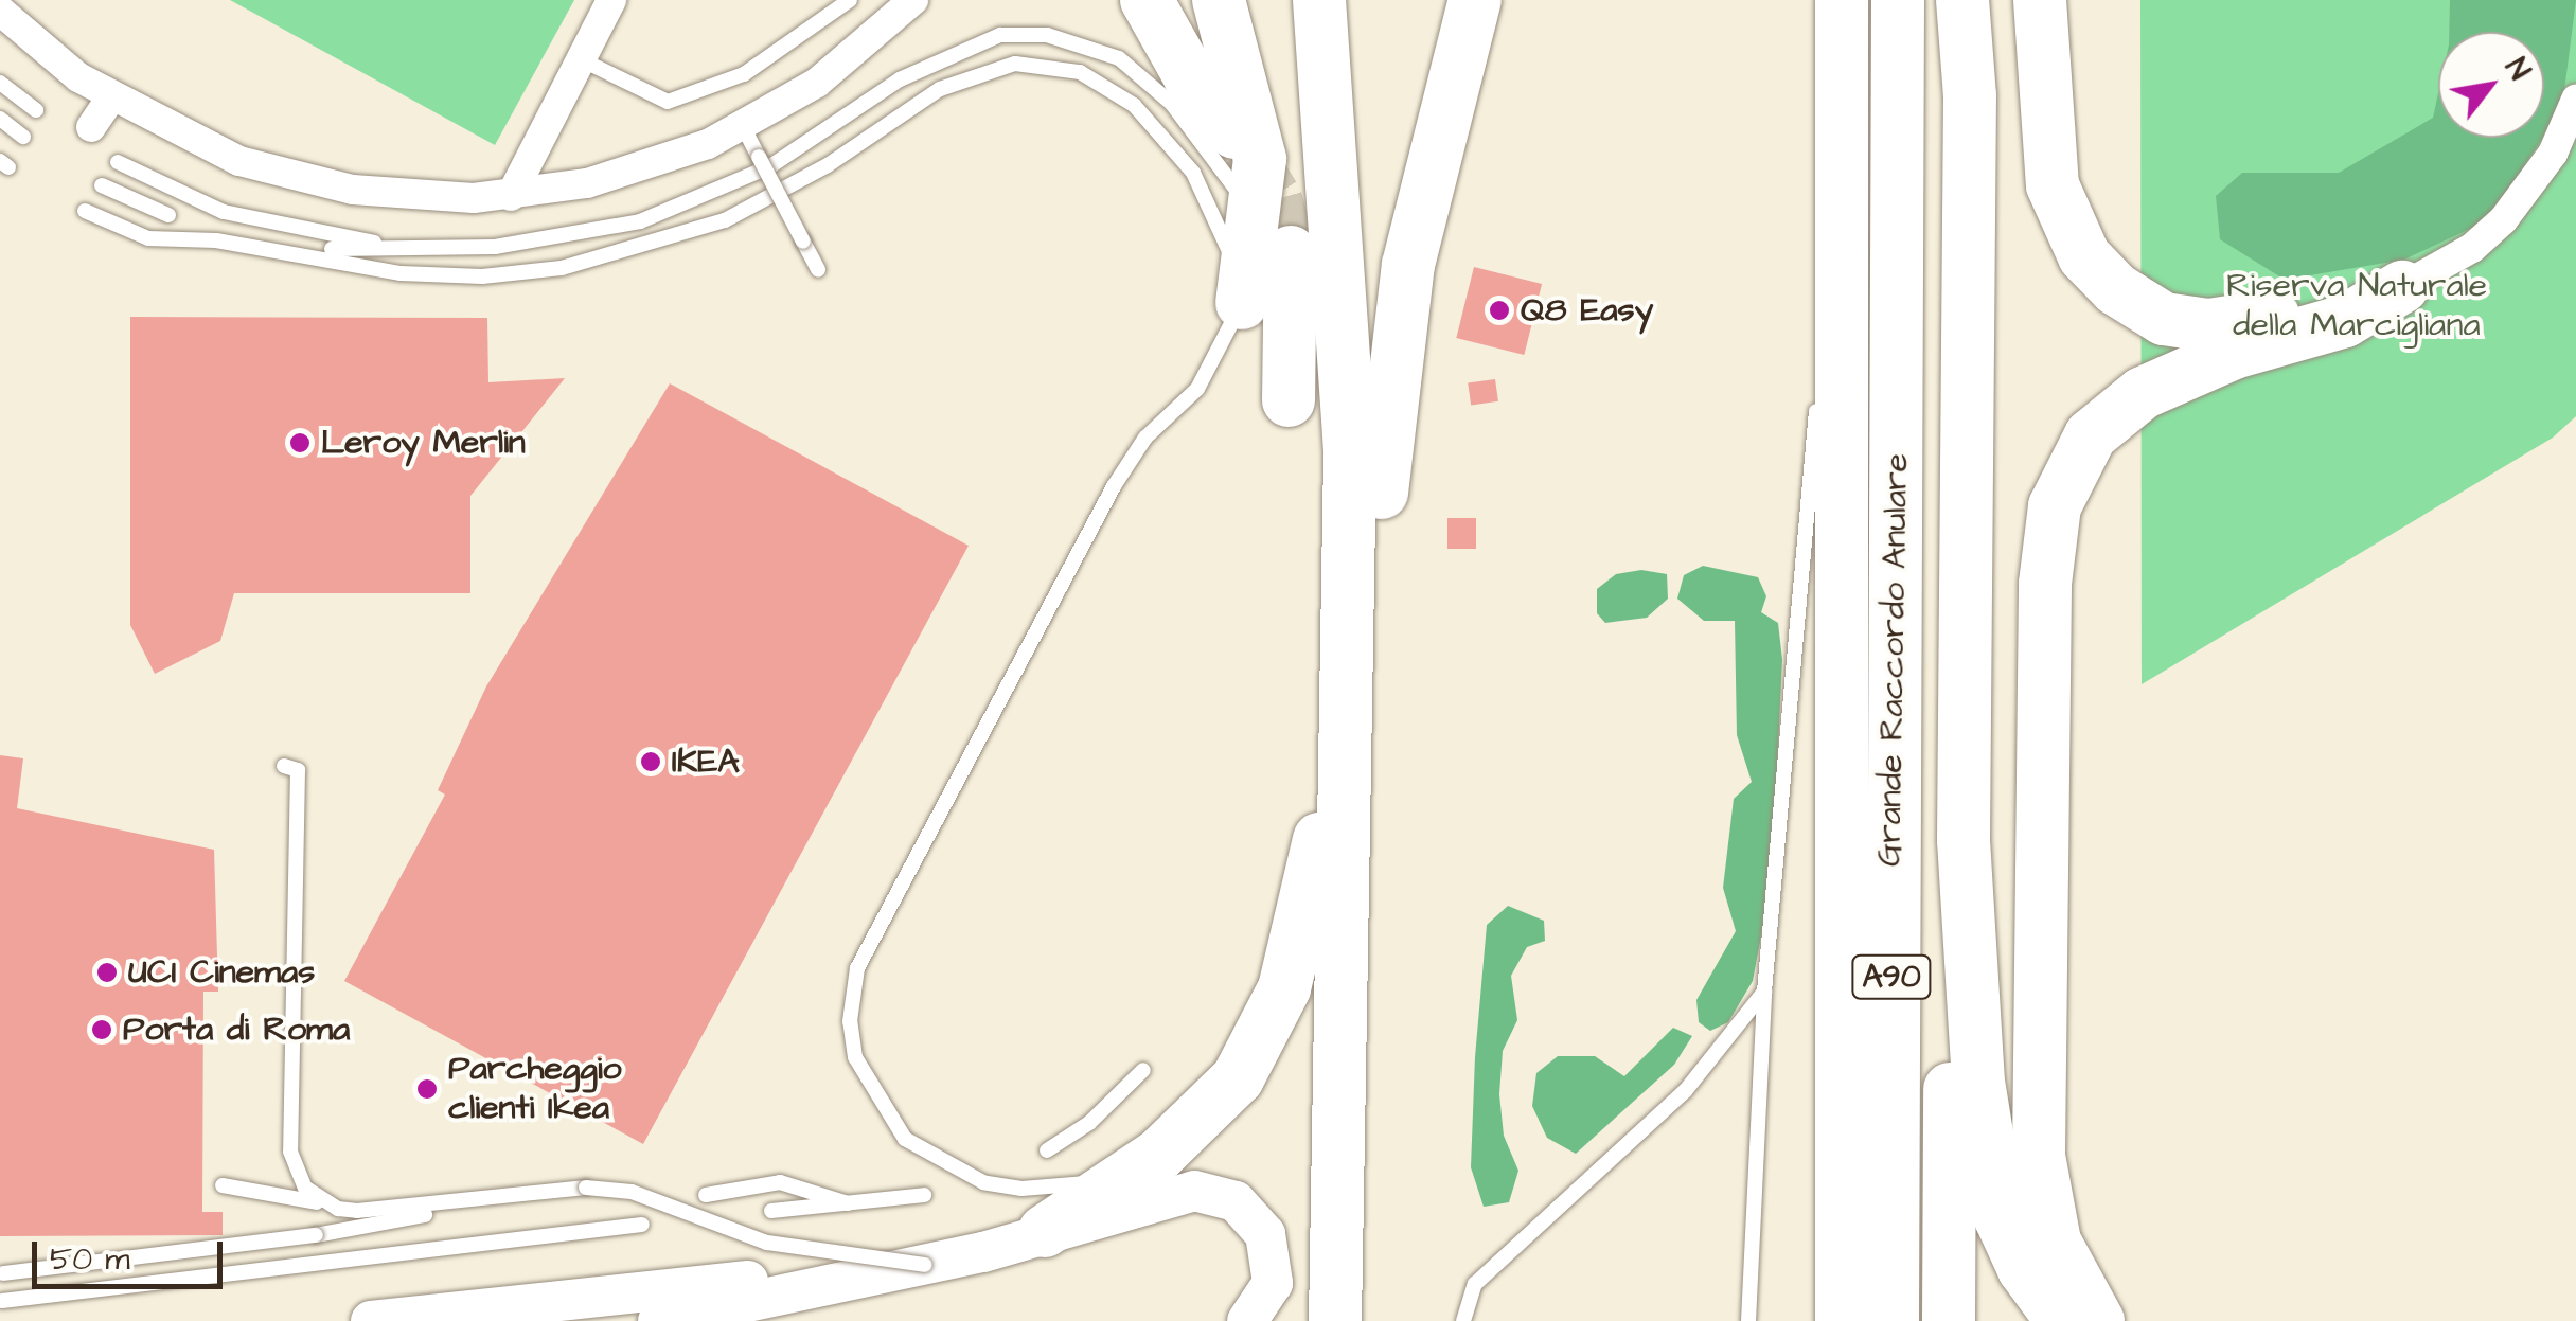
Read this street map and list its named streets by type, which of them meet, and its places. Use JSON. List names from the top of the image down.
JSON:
{
  "streets": {
    "highway": ["Grande Raccordo Anulare", "A90"]
  },
  "parks": ["Riserva Naturale della Marcigliana"],
  "places": [
    "Q8 Easy",
    "Leroy Merlin",
    "IKEA",
    "UCI Cinemas",
    "Porta di Roma",
    "Parcheggio clienti Ikea"
  ],
  "scale_bar": "50 m",
  "north": "top right"
}
